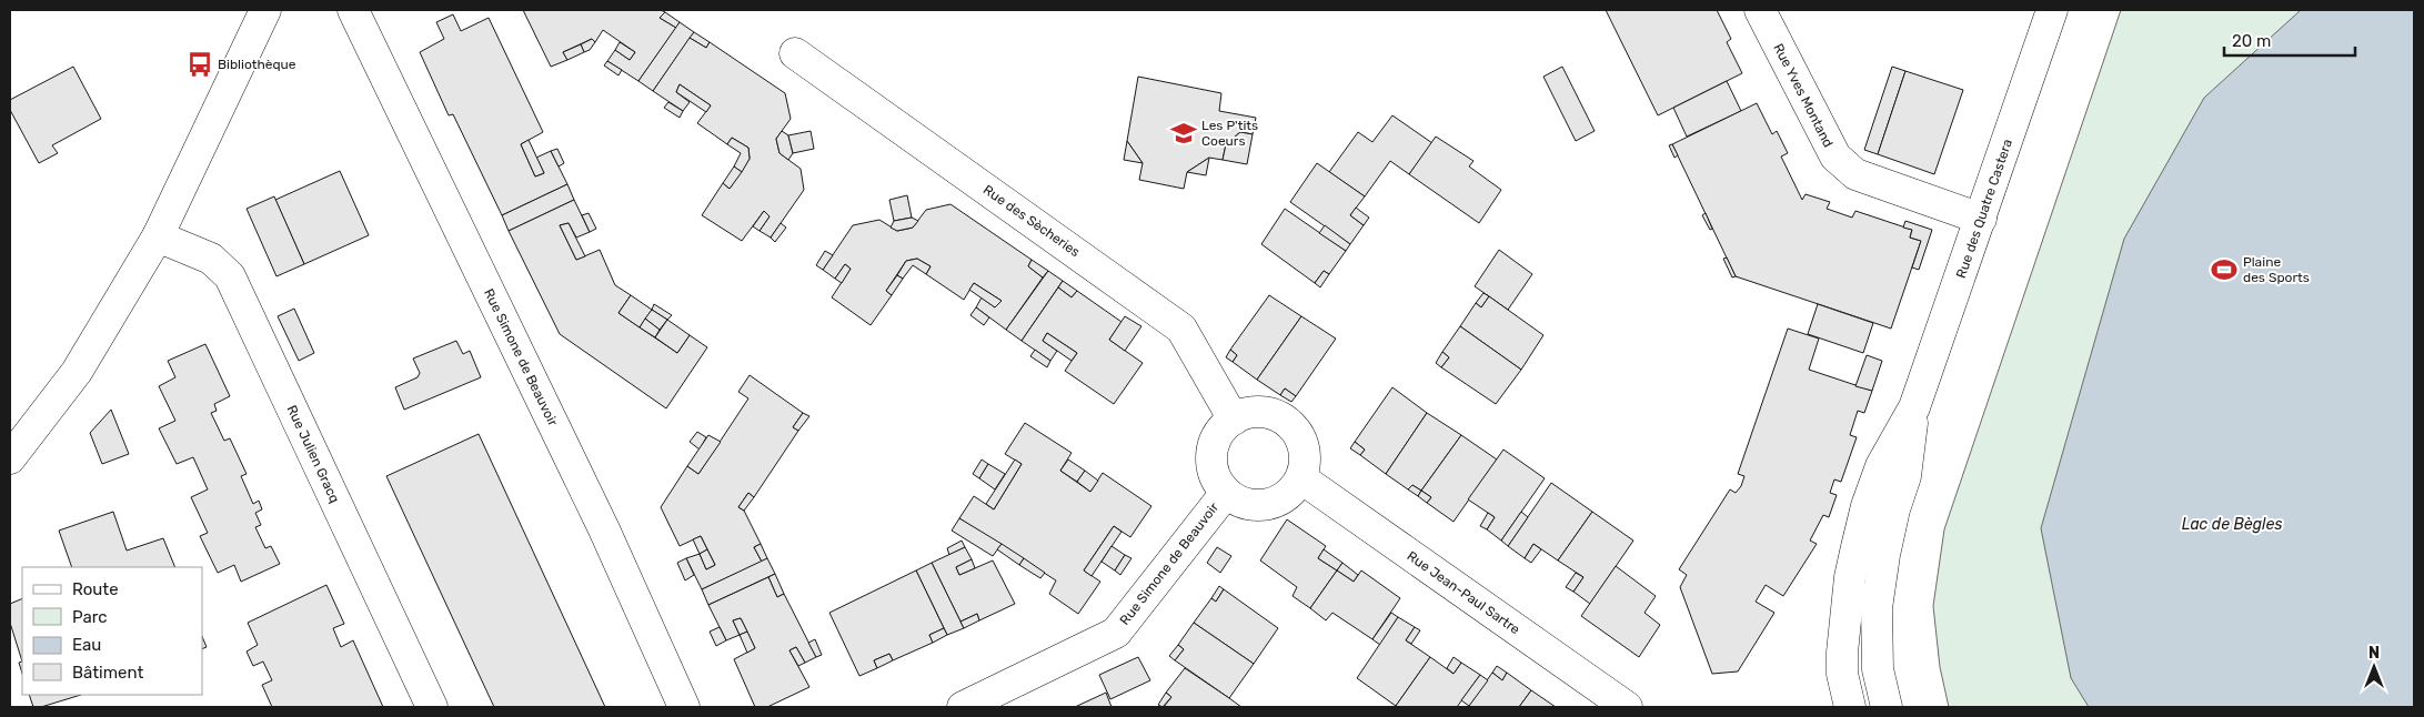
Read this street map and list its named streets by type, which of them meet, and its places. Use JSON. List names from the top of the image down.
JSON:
{
  "streets": {
    "street": [
      "Rue Yves Montand",
      "Rue des Quatre Castera",
      "Rue des Sècheries",
      "Rue Simone de Beauvoir",
      "Rue Julien Gracq",
      "Rue Jean-Paul Sartre"
    ]
  },
  "crossings": [
    ["Rue Yves Montand", "Rue des Quatre Castera"],
    ["Rue des Sècheries", "Rue Simone de Beauvoir"],
    ["Rue des Sècheries", "Rue Jean-Paul Sartre"],
    ["Rue Simone de Beauvoir", "Rue Jean-Paul Sartre"]
  ],
  "water": ["Lac de Bègles"],
  "places": {
    "bus stop": ["Bibliothèque"],
    "school or university": ["Les P'tits Coeurs"],
    "sports": ["Plaine des Sports"]
  },
  "legend": [
    "Route",
    "Parc",
    "Eau",
    "Bâtiment"
  ],
  "scale_bar": "20 m",
  "north": "top"
}
